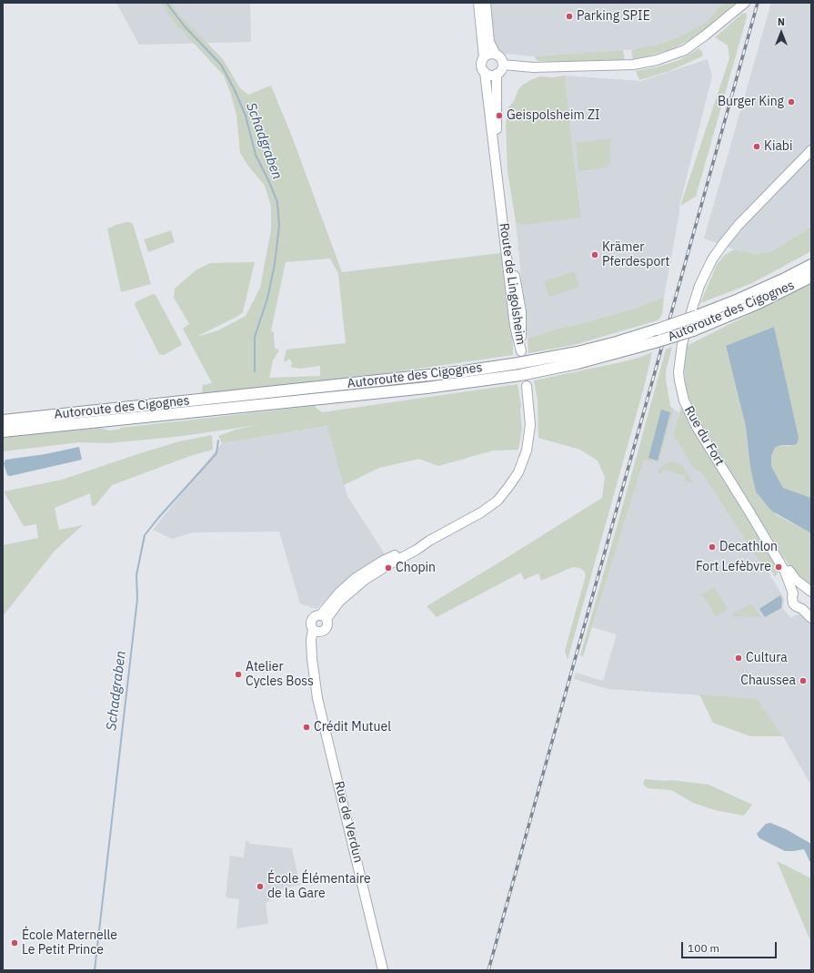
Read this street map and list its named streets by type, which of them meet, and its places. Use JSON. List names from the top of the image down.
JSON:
{
  "streets": {
    "highway": ["Autoroute des Cigognes"],
    "main road": ["Route de Lingolsheim", "Rue du Fort", "Rue de Verdun"]
  },
  "water": ["Schadgraben"],
  "places": [
    "Parking SPIE",
    "Burger King",
    "Geispolsheim ZI",
    "Kiabi",
    "Krämer Pferdesport",
    "Decathlon",
    "Fort Lefèbvre",
    "Chopin",
    "Cultura",
    "Atelier Cycles Boss",
    "Chaussea",
    "Crédit Mutuel",
    "École Élémentaire de la Gare",
    "École Maternelle Le Petit Prince"
  ],
  "scale_bar": "100 m",
  "north": "top"
}
